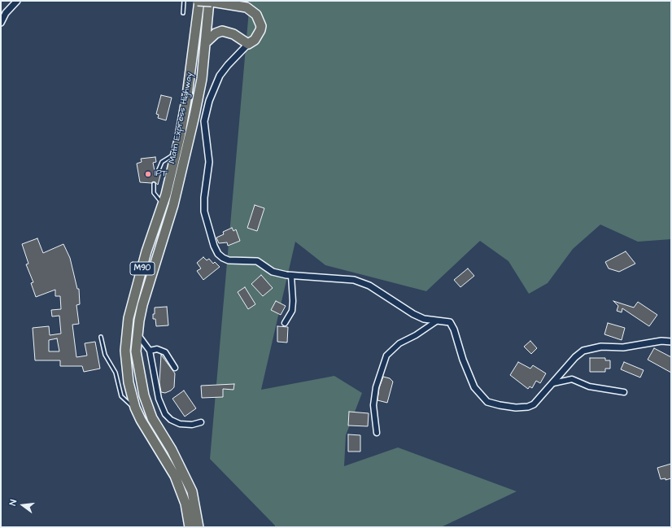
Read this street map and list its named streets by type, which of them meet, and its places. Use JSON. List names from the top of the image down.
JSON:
{
  "streets": {
    "highway": ["Matn Express Highway", "M90"]
  },
  "places": ["IPT"],
  "north": "left"
}
